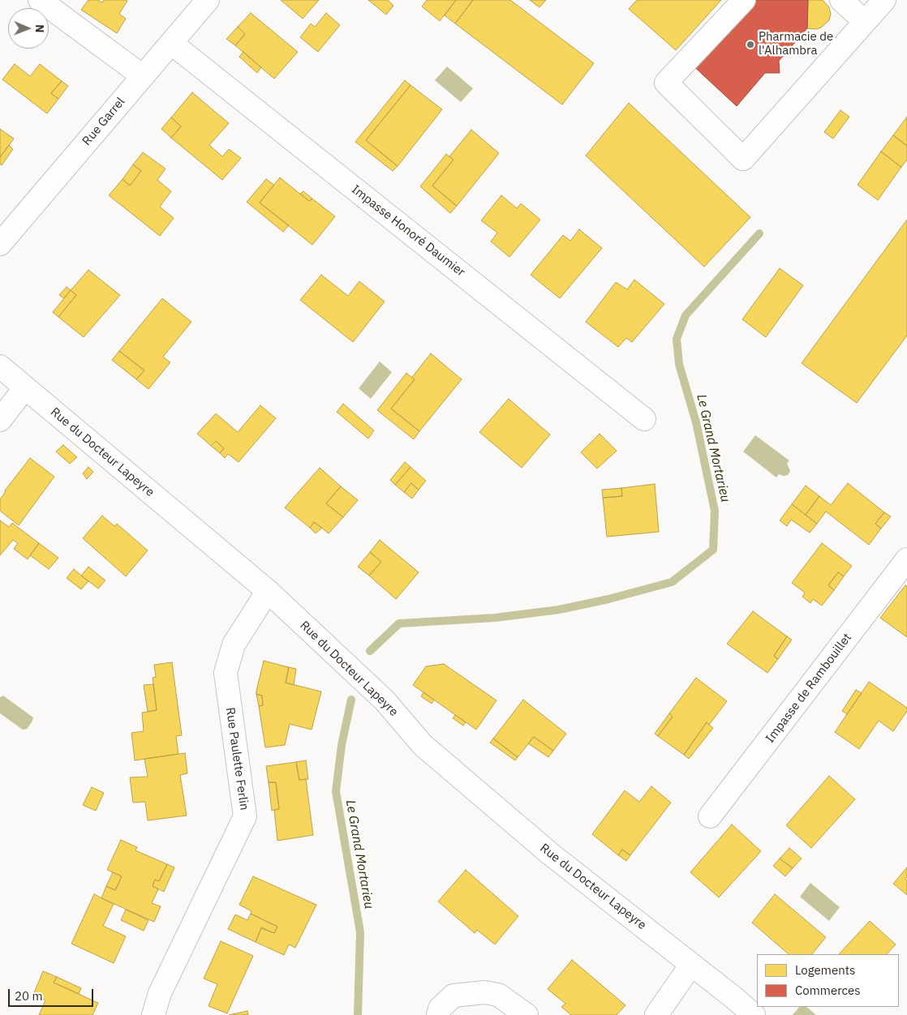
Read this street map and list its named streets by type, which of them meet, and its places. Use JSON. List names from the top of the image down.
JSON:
{
  "streets": {
    "street": [
      "Rue Garrel",
      "Impasse Honoré Daumier",
      "Rue du Docteur Lapeyre",
      "Impasse de Rambouillet",
      "Rue Paulette Ferlin"
    ]
  },
  "crossings": [
    ["Rue Garrel", "Impasse Honoré Daumier"],
    ["Rue du Docteur Lapeyre", "Rue Paulette Ferlin"]
  ],
  "water": ["Le Grand Mortarieu"],
  "places": ["Pharmacie de l'Alhambra"],
  "legend": ["Logements", "Commerces"],
  "scale_bar": "20 m",
  "north": "right"
}
